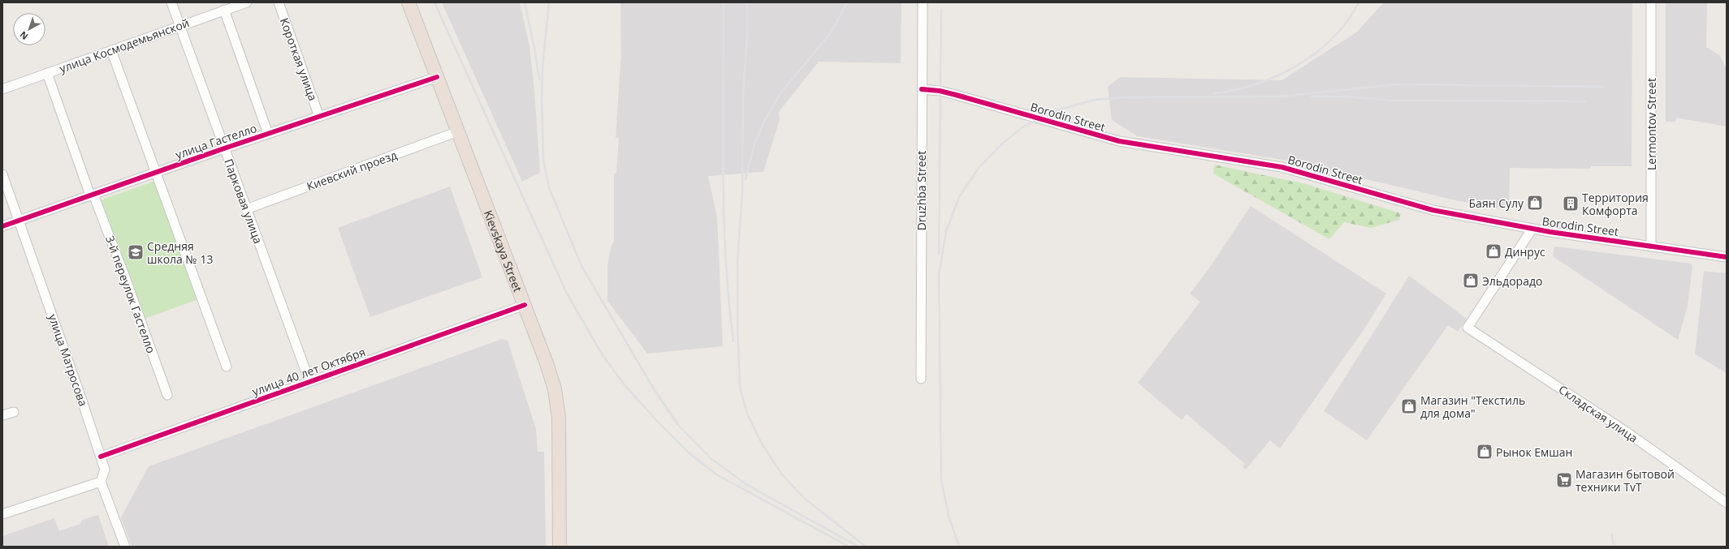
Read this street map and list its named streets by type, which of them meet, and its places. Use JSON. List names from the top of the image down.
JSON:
{
  "streets": {
    "highway": ["Kievskaya Street"],
    "street": [
      "улица Космодемьянской",
      "Короткая улица",
      "Borodin Street",
      "Lermontov Street",
      "улица Гастелло",
      "Киевский проезд",
      "Druzhba Street",
      "Парковая улица",
      "3-й переулок Гастелло",
      "улица Матросова",
      "улица 40 лет Октября",
      "Складская улица"
    ]
  },
  "crossings": [
    ["улица Космодемьянской", "Парковая улица"],
    ["улица Космодемьянской", "3-й переулок Гастелло"],
    ["Короткая улица", "улица Гастелло"],
    ["Borodin Street", "Lermontov Street"],
    ["Borodin Street", "Druzhba Street"],
    ["Borodin Street", "Складская улица"],
    ["улица Гастелло", "Парковая улица"],
    ["улица Гастелло", "Kievskaya Street"],
    ["улица Гастелло", "3-й переулок Гастелло"],
    ["улица Гастелло", "улица Матросова"],
    ["Киевский проезд", "Парковая улица"],
    ["Киевский проезд", "Kievskaya Street"],
    ["Парковая улица", "улица 40 лет Октября"],
    ["Kievskaya Street", "улица 40 лет Октября"],
    ["улица Матросова", "улица 40 лет Октября"]
  ],
  "places": {
    "shop": [
      "Баян Сулу",
      "Динрус",
      "Эльдорадо",
      "Магазин \"Текстиль для дома\"",
      "Рынок Емшан"
    ],
    "building": ["Территория Комфорта"],
    "school or university": ["Средняя школа № 13"],
    "supermarket": ["Магазин бытовой техники TvT"]
  },
  "north": "bottom left"
}
